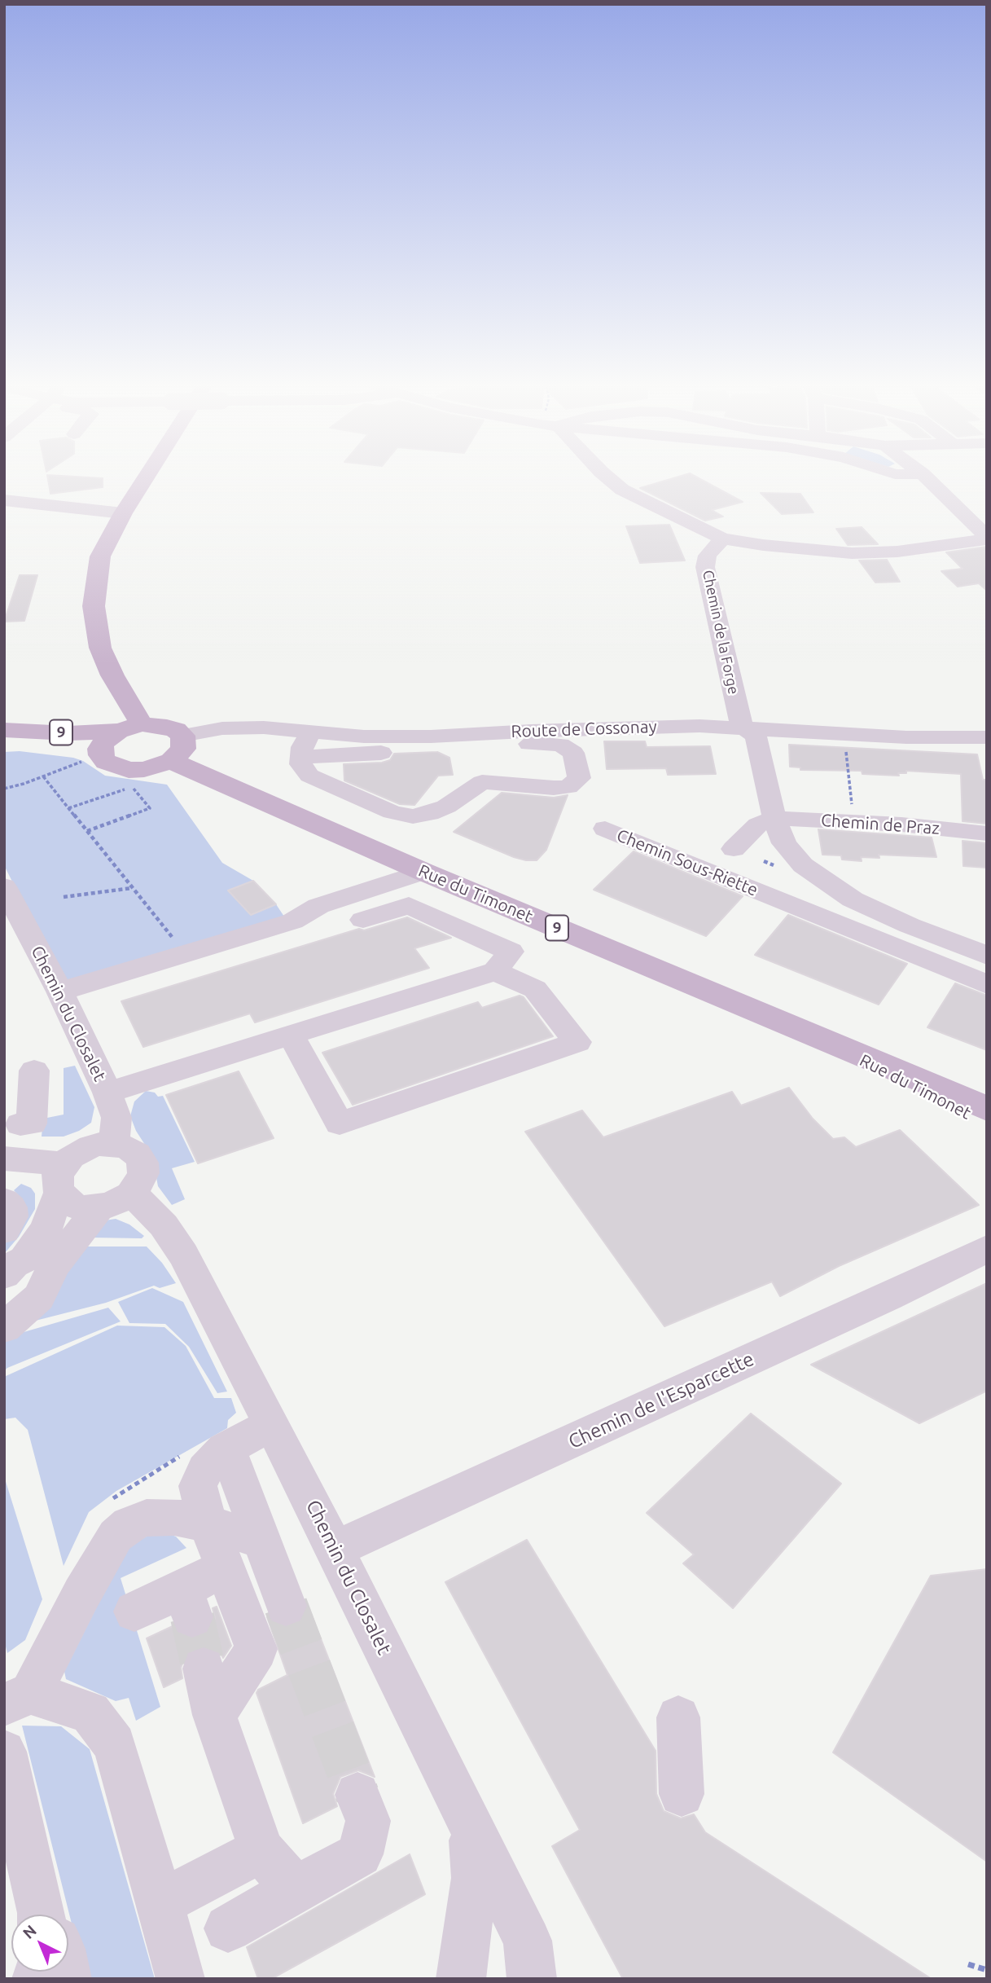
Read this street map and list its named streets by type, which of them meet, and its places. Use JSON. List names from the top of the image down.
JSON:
{
  "streets": {
    "main road": ["9", "Rue du Timonet"],
    "street": [
      "Chemin de la Forge",
      "Route de Cossonay",
      "Chemin de Praz",
      "Chemin Sous-Riette",
      "Chemin du Closalet",
      "Chemin de l'Esparcette"
    ]
  },
  "crossings": [
    ["Chemin de la Forge", "Route de Cossonay"],
    ["Chemin de la Forge", "Chemin de Praz"],
    ["Chemin de la Forge", "Chemin Sous-Riette"],
    ["Route de Cossonay", "9"],
    ["9", "Rue du Timonet"],
    ["Chemin du Closalet", "Chemin de l'Esparcette"]
  ],
  "north": "top left"
}
